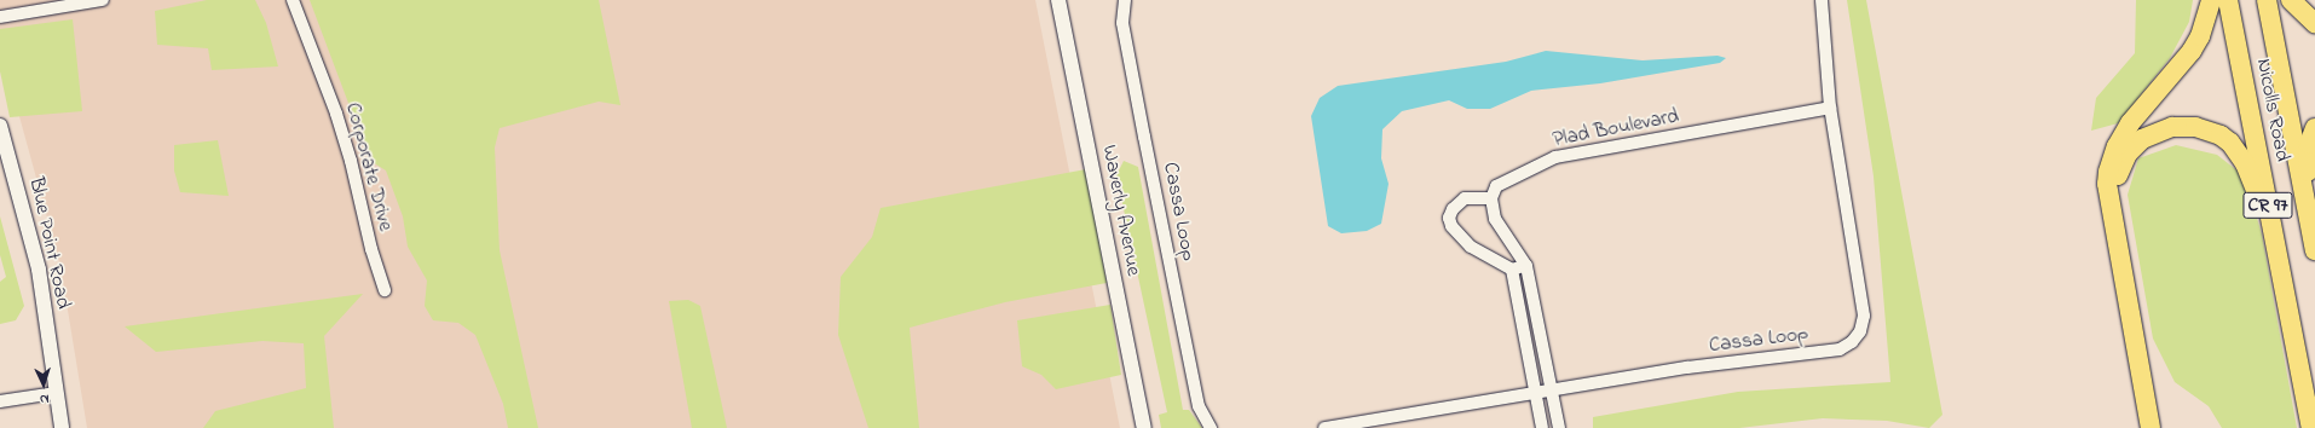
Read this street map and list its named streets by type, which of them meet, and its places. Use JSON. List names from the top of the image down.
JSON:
{
  "streets": {
    "highway": ["Nicolls Road", "CR 97"],
    "street": [
      "Plad Boulevard",
      "Corporate Drive",
      "Waverly Avenue",
      "Cassa Loop",
      "Blue Point Road"
    ]
  },
  "crossings": [
    ["Plad Boulevard", "Cassa Loop"]
  ],
  "north": "bottom"
}
